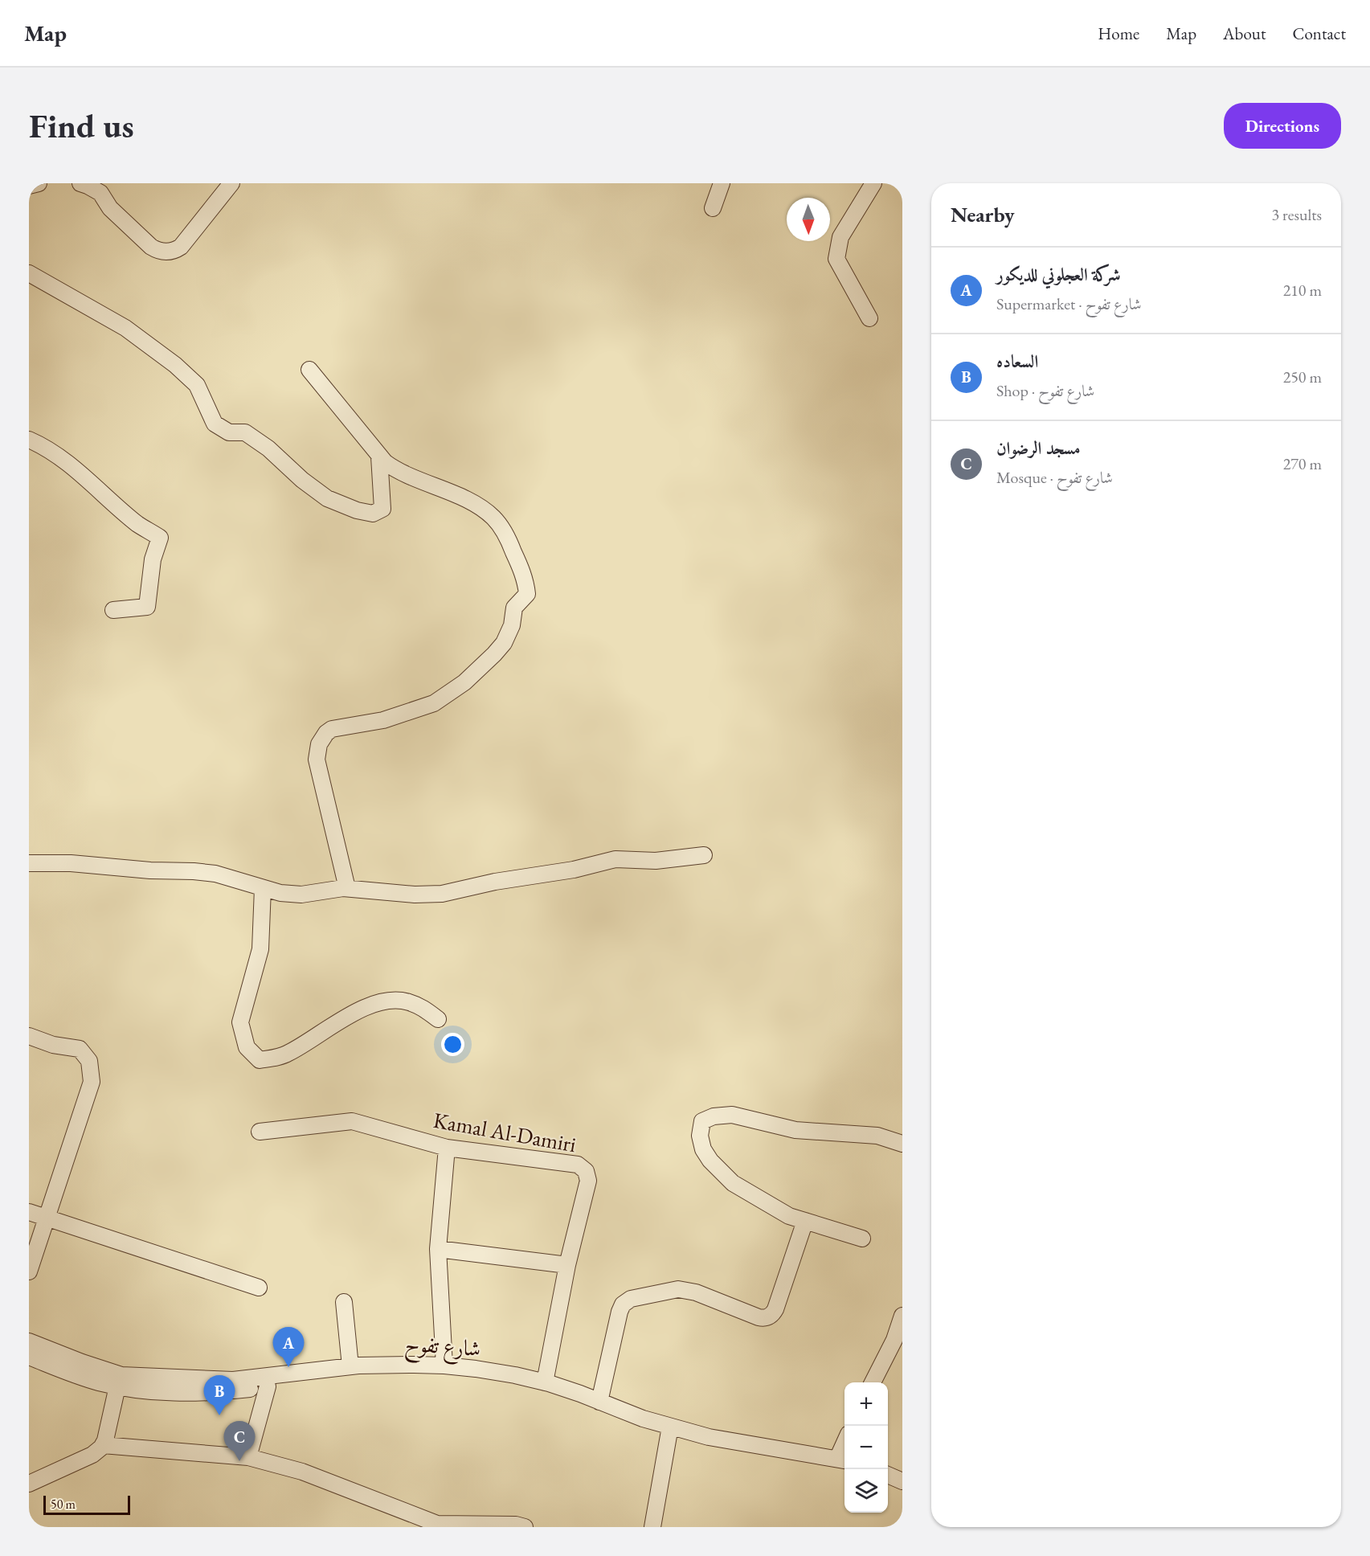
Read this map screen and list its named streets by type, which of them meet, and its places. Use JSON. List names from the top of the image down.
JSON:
{
  "streets": {
    "street": ["Kamal Al-Damiri", "شارع تفوح"]
  },
  "crossings": [
    ["Kamal Al-Damiri", "شارع تفوح"]
  ],
  "scale_bar": "50 m",
  "north": "bottom",
  "page": {
    "header": "Map",
    "nav": [
      "Home",
      "Map",
      "About",
      "Contact"
    ],
    "buttons": "Directions",
    "title": "Find us",
    "heading": ["Nearby", "3 results"],
    "list": [
      {
        "mark": "A",
        "name": "شركة العجلوني للديكور",
        "note": "Supermarket · شارع تفوح",
        "value": "210 m"
      },
      {
        "mark": "B",
        "name": "السعاده",
        "note": "Shop · شارع تفوح",
        "value": "250 m"
      },
      {
        "mark": "C",
        "name": "مسجد الرضوان",
        "note": "Mosque · شارع تفوح",
        "value": "270 m"
      }
    ],
    "pins": ["A", "B", "C"],
    "map_buttons": ["+", "−"],
    "scale": "50 m"
  }
}
